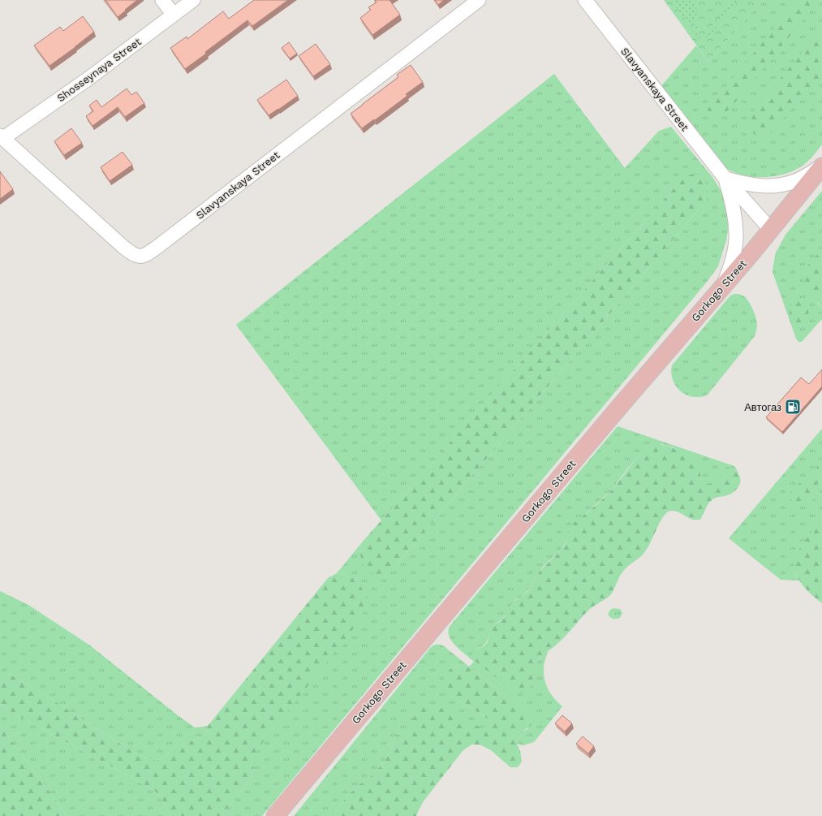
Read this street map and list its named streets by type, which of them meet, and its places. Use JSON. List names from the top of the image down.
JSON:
{
  "streets": {
    "main road": ["Gorkogo Street"],
    "street": ["Shosseynaya Street", "Slavyanskaya Street"]
  },
  "crossings": [
    ["Shosseynaya Street", "Slavyanskaya Street"],
    ["Slavyanskaya Street", "Gorkogo Street"]
  ],
  "places": {
    "fuel station": ["Автогаз"]
  }
}
